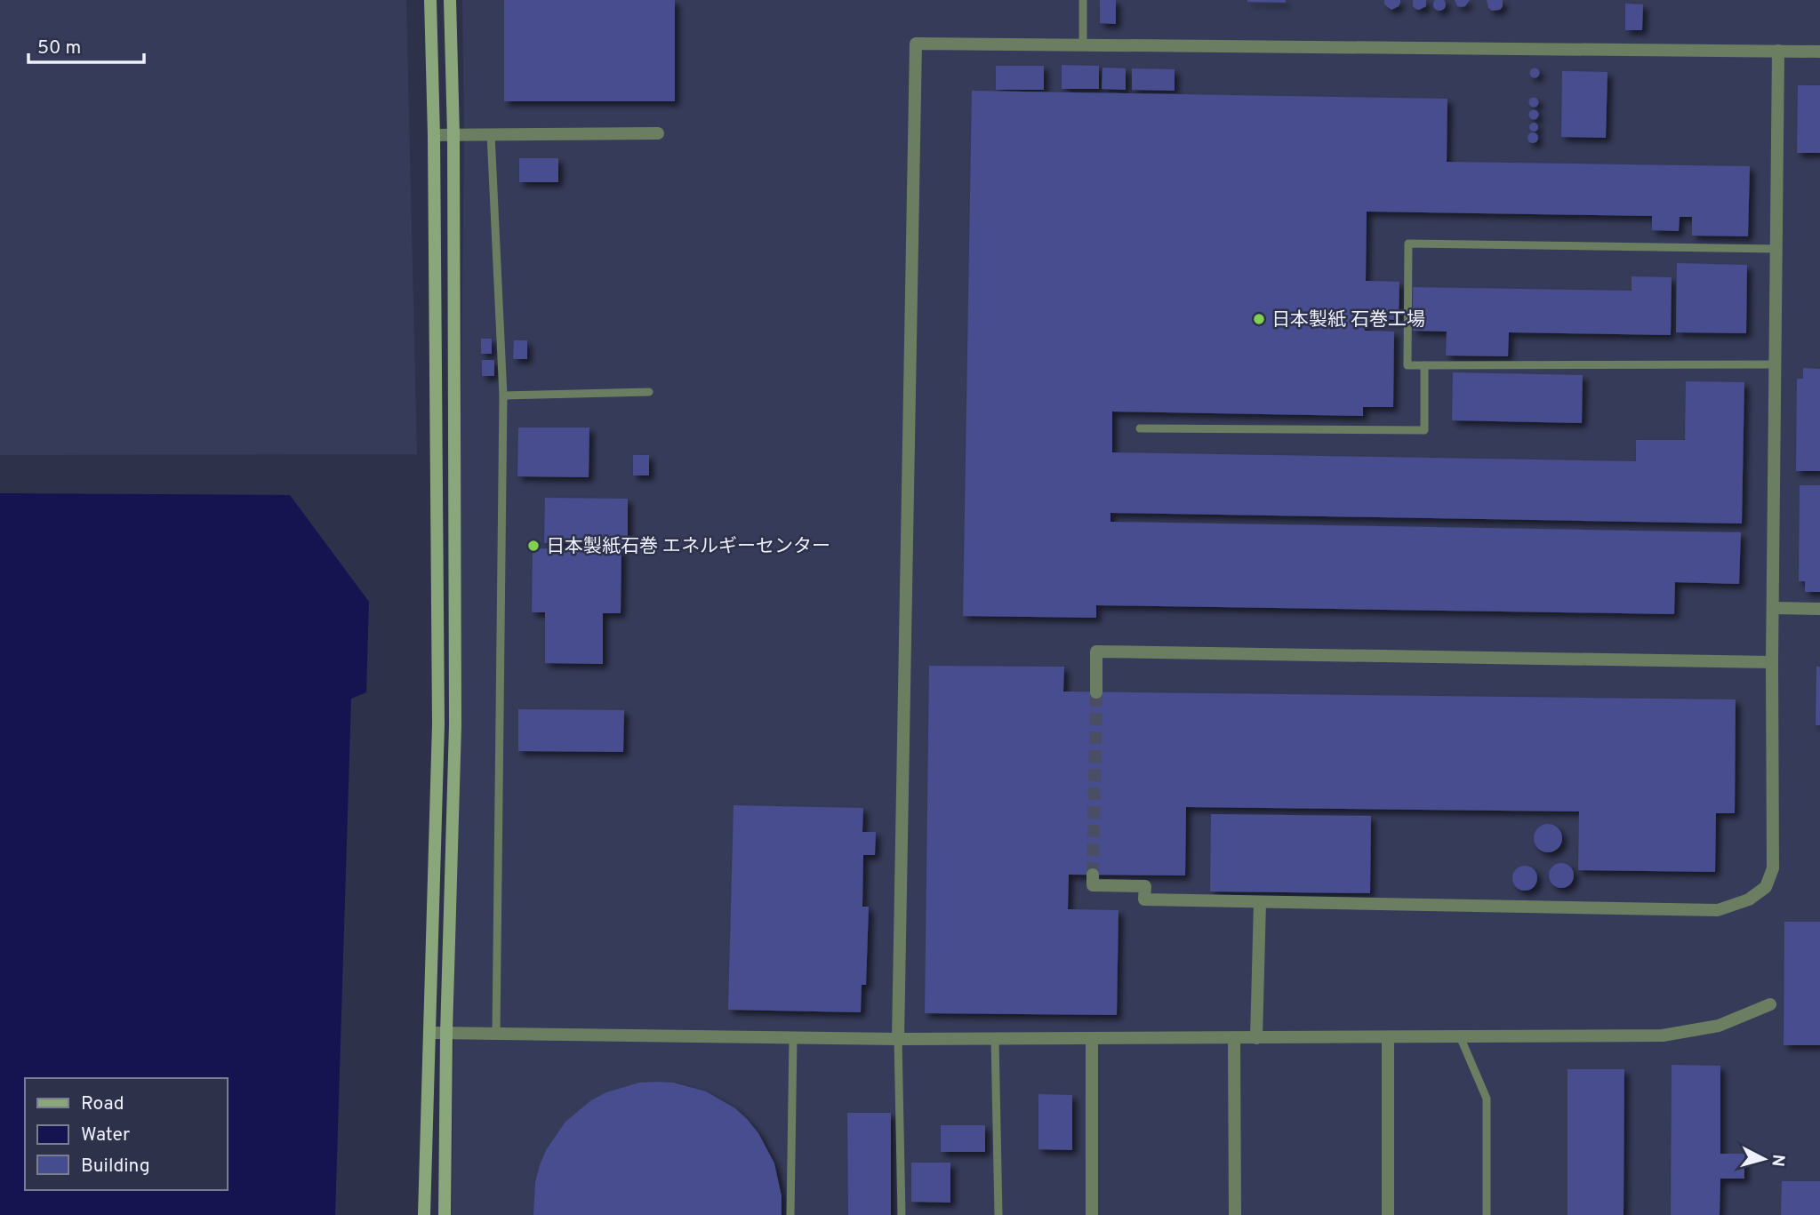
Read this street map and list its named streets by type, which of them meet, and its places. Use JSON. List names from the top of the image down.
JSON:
{
  "places": ["日本製紙 石巻工場", "日本製紙石巻 エネルギーセンター"],
  "legend": ["Road", "Water", "Building"],
  "scale_bar": "50 m",
  "north": "right"
}
